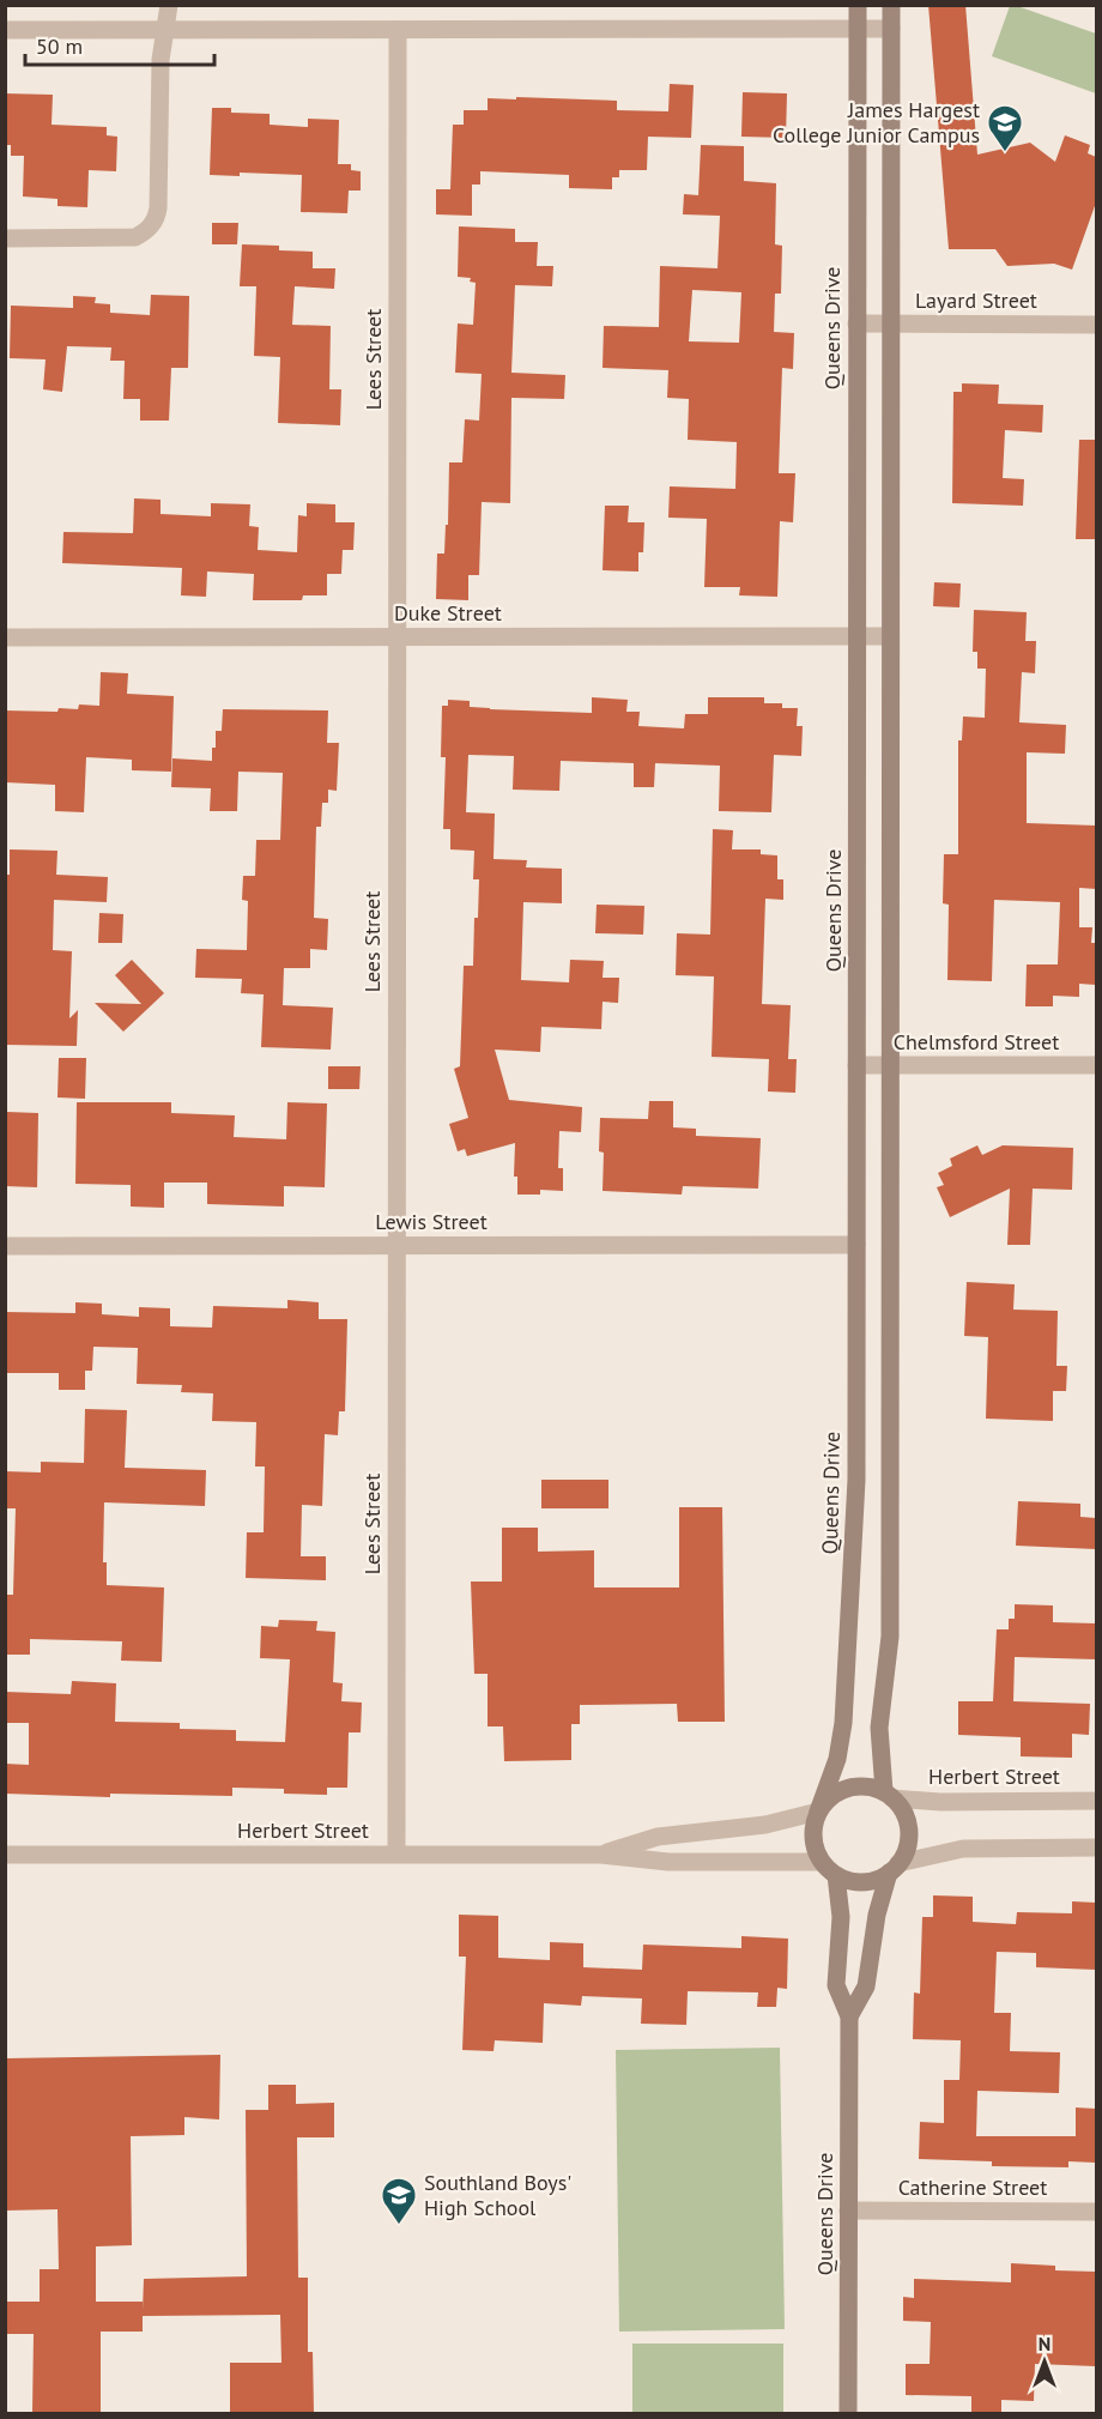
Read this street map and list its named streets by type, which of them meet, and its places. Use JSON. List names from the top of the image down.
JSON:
{
  "streets": {
    "main road": ["Queens Drive", "Herbert Street"],
    "street": [
      "Layard Street",
      "Lees Street",
      "Duke Street",
      "Chelmsford Street",
      "Lewis Street",
      "Catherine Street"
    ]
  },
  "crossings": [
    ["Layard Street", "Queens Drive"],
    ["Queens Drive", "Duke Street"],
    ["Queens Drive", "Chelmsford Street"],
    ["Queens Drive", "Lewis Street"],
    ["Queens Drive", "Herbert Street"],
    ["Queens Drive", "Catherine Street"],
    ["Lees Street", "Duke Street"],
    ["Lees Street", "Lewis Street"],
    ["Lees Street", "Herbert Street"]
  ],
  "places": {
    "school or university": ["James Hargest College Junior Campus", "Southland Boys' High School"]
  },
  "scale_bar": "50 m",
  "north": "top"
}
